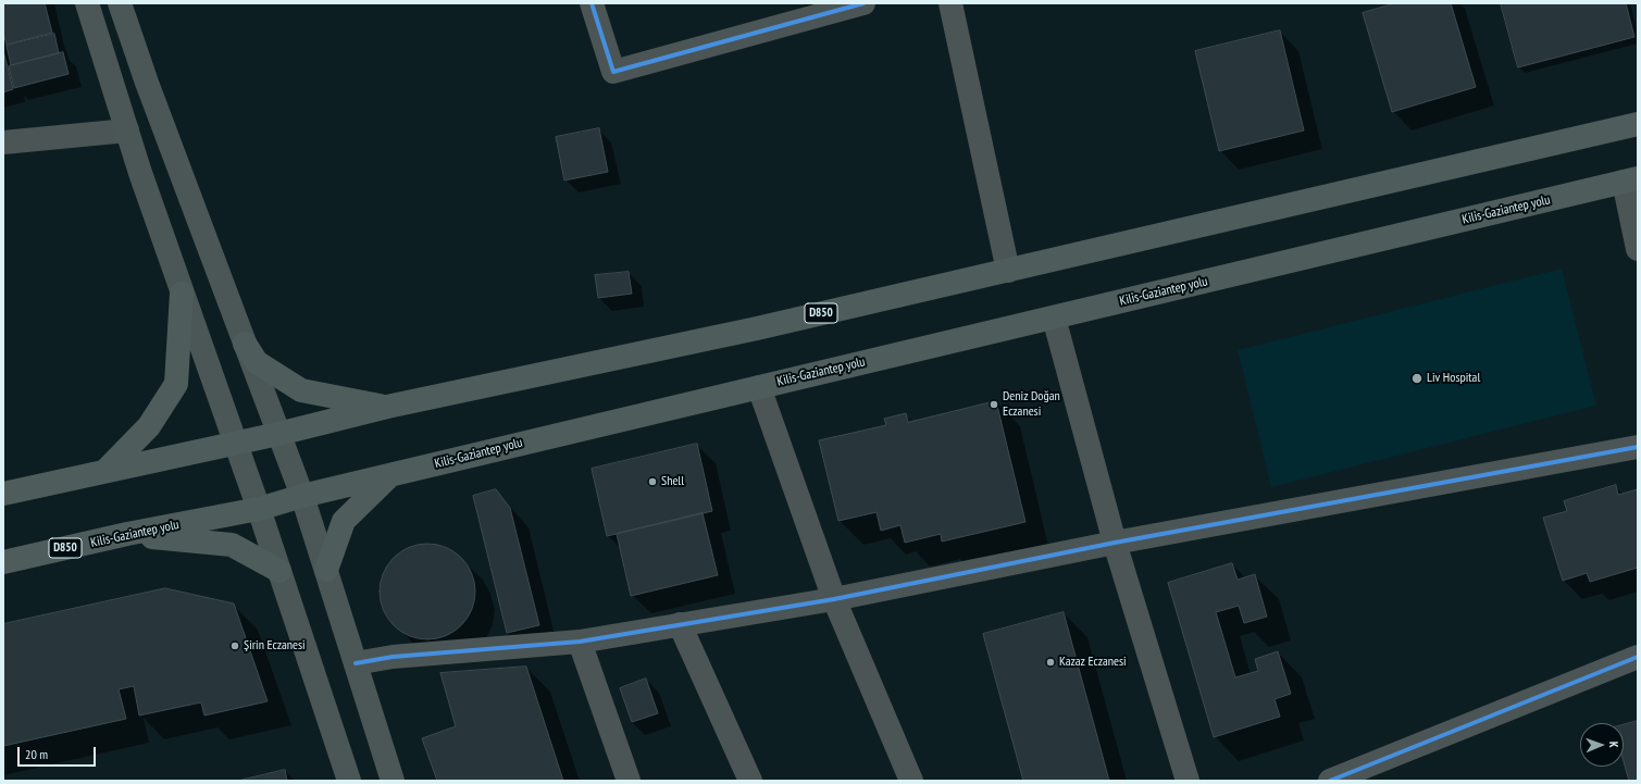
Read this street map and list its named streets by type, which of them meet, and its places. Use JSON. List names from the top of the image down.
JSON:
{
  "streets": {
    "highway": ["Kilis-Gaziantep yolu", "D850"]
  },
  "places": [
    "Liv Hospital",
    "Deniz Doğan Eczanesi",
    "Shell",
    "Şirin Eczanesi",
    "Kazaz Eczanesi"
  ],
  "scale_bar": "20 m",
  "north": "right"
}
